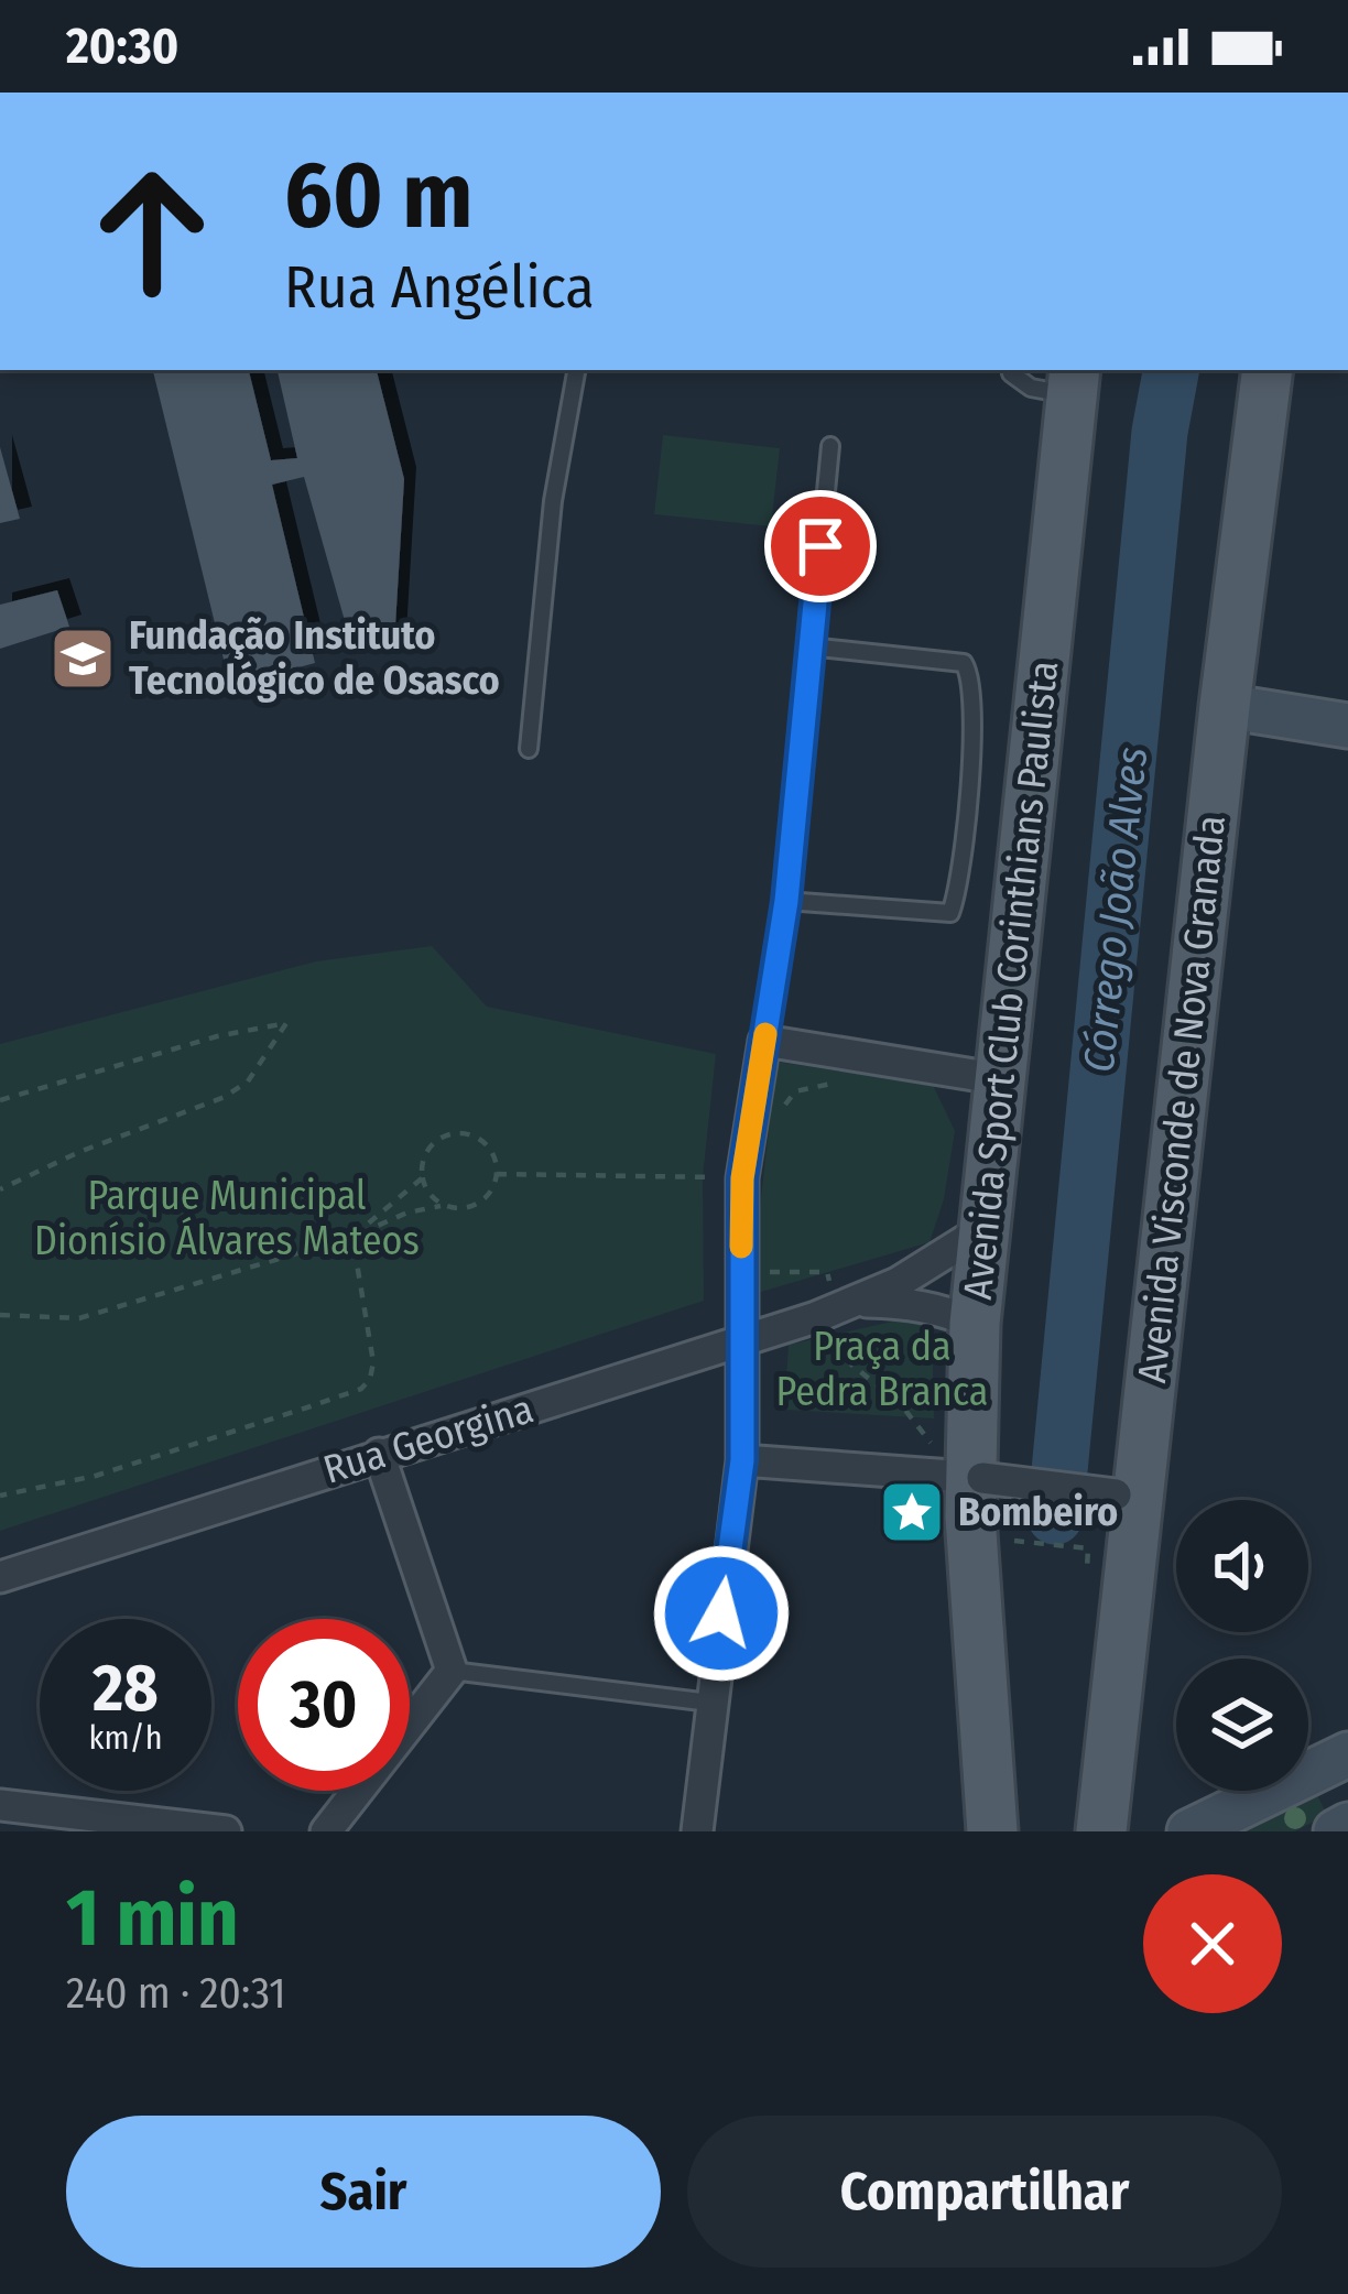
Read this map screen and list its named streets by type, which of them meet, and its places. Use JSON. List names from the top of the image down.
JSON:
{
  "streets": {
    "main road": ["Avenida Sport Club Corinthians Paulista", "Avenida Visconde de Nova Granada"],
    "street": ["Rua Georgina"]
  },
  "crossings": [
    ["Avenida Sport Club Corinthians Paulista", "Rua Georgina"]
  ],
  "water": ["Córrego João Alves"],
  "parks": ["Parque Municipal Dionísio Álvares Mateos", "Praça da Pedra Branca"],
  "places": {
    "school or university": ["Fundação Instituto Tecnológico de Osasco"],
    "place": ["Bombeiro"]
  },
  "page": {
    "status": "20:30",
    "turn": ["60 m", "Rua Angélica"],
    "speed": "28 km/h",
    "limit": "30",
    "heading": ["1 min", "240 m · 20:31"],
    "buttons": ["Sair", "Compartilhar"]
  }
}
